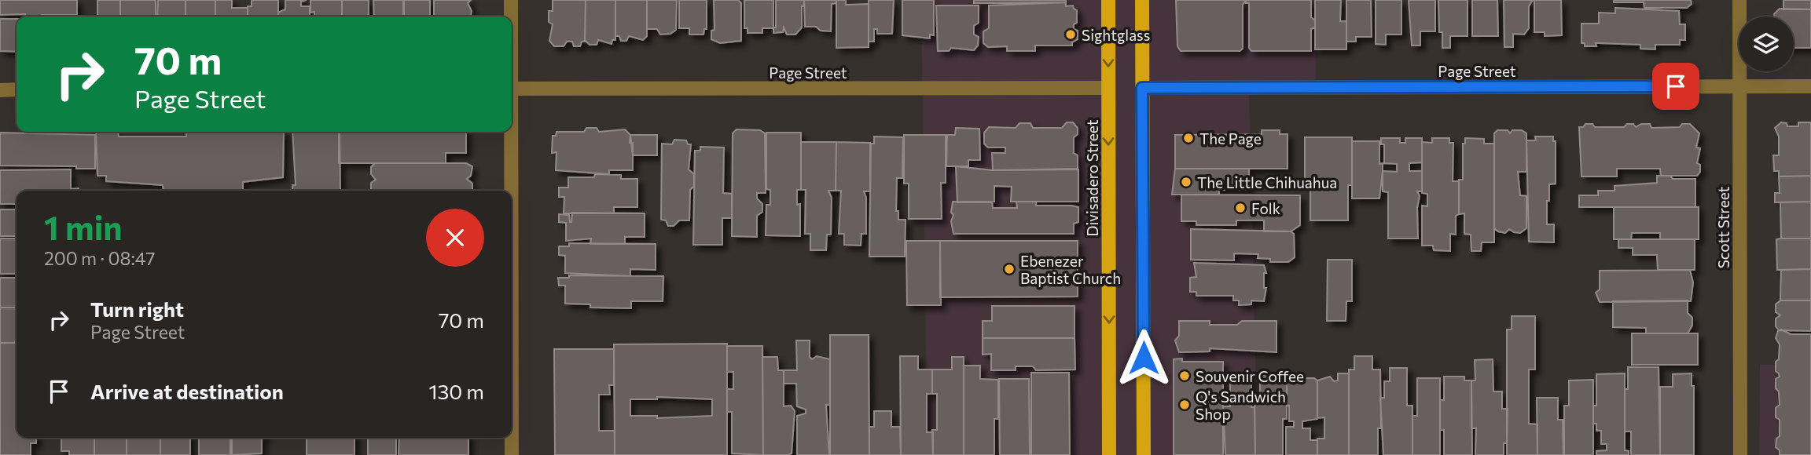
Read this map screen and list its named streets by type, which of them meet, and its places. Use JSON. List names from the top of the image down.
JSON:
{
  "streets": {
    "main road": ["Divisadero Street"],
    "street": ["Page Street", "Scott Street"]
  },
  "crossings": [
    ["Page Street", "Divisadero Street"],
    ["Page Street", "Scott Street"]
  ],
  "places": [
    "Sightglass",
    "The Page",
    "The Little Chihuahua",
    "Folk",
    "Ebenezer Baptist Church",
    "Souvenir Coffee",
    "Q's Sandwich Shop"
  ],
  "page": {
    "turn": ["70 m", "Page Street"],
    "heading": ["1 min", "200 m · 08:47"],
    "list": [
      {
        "name": "Turn right",
        "note": "Page Street",
        "value": "70 m"
      },
      {
        "name": "Arrive at destination",
        "value": "130 m"
      }
    ]
  }
}
